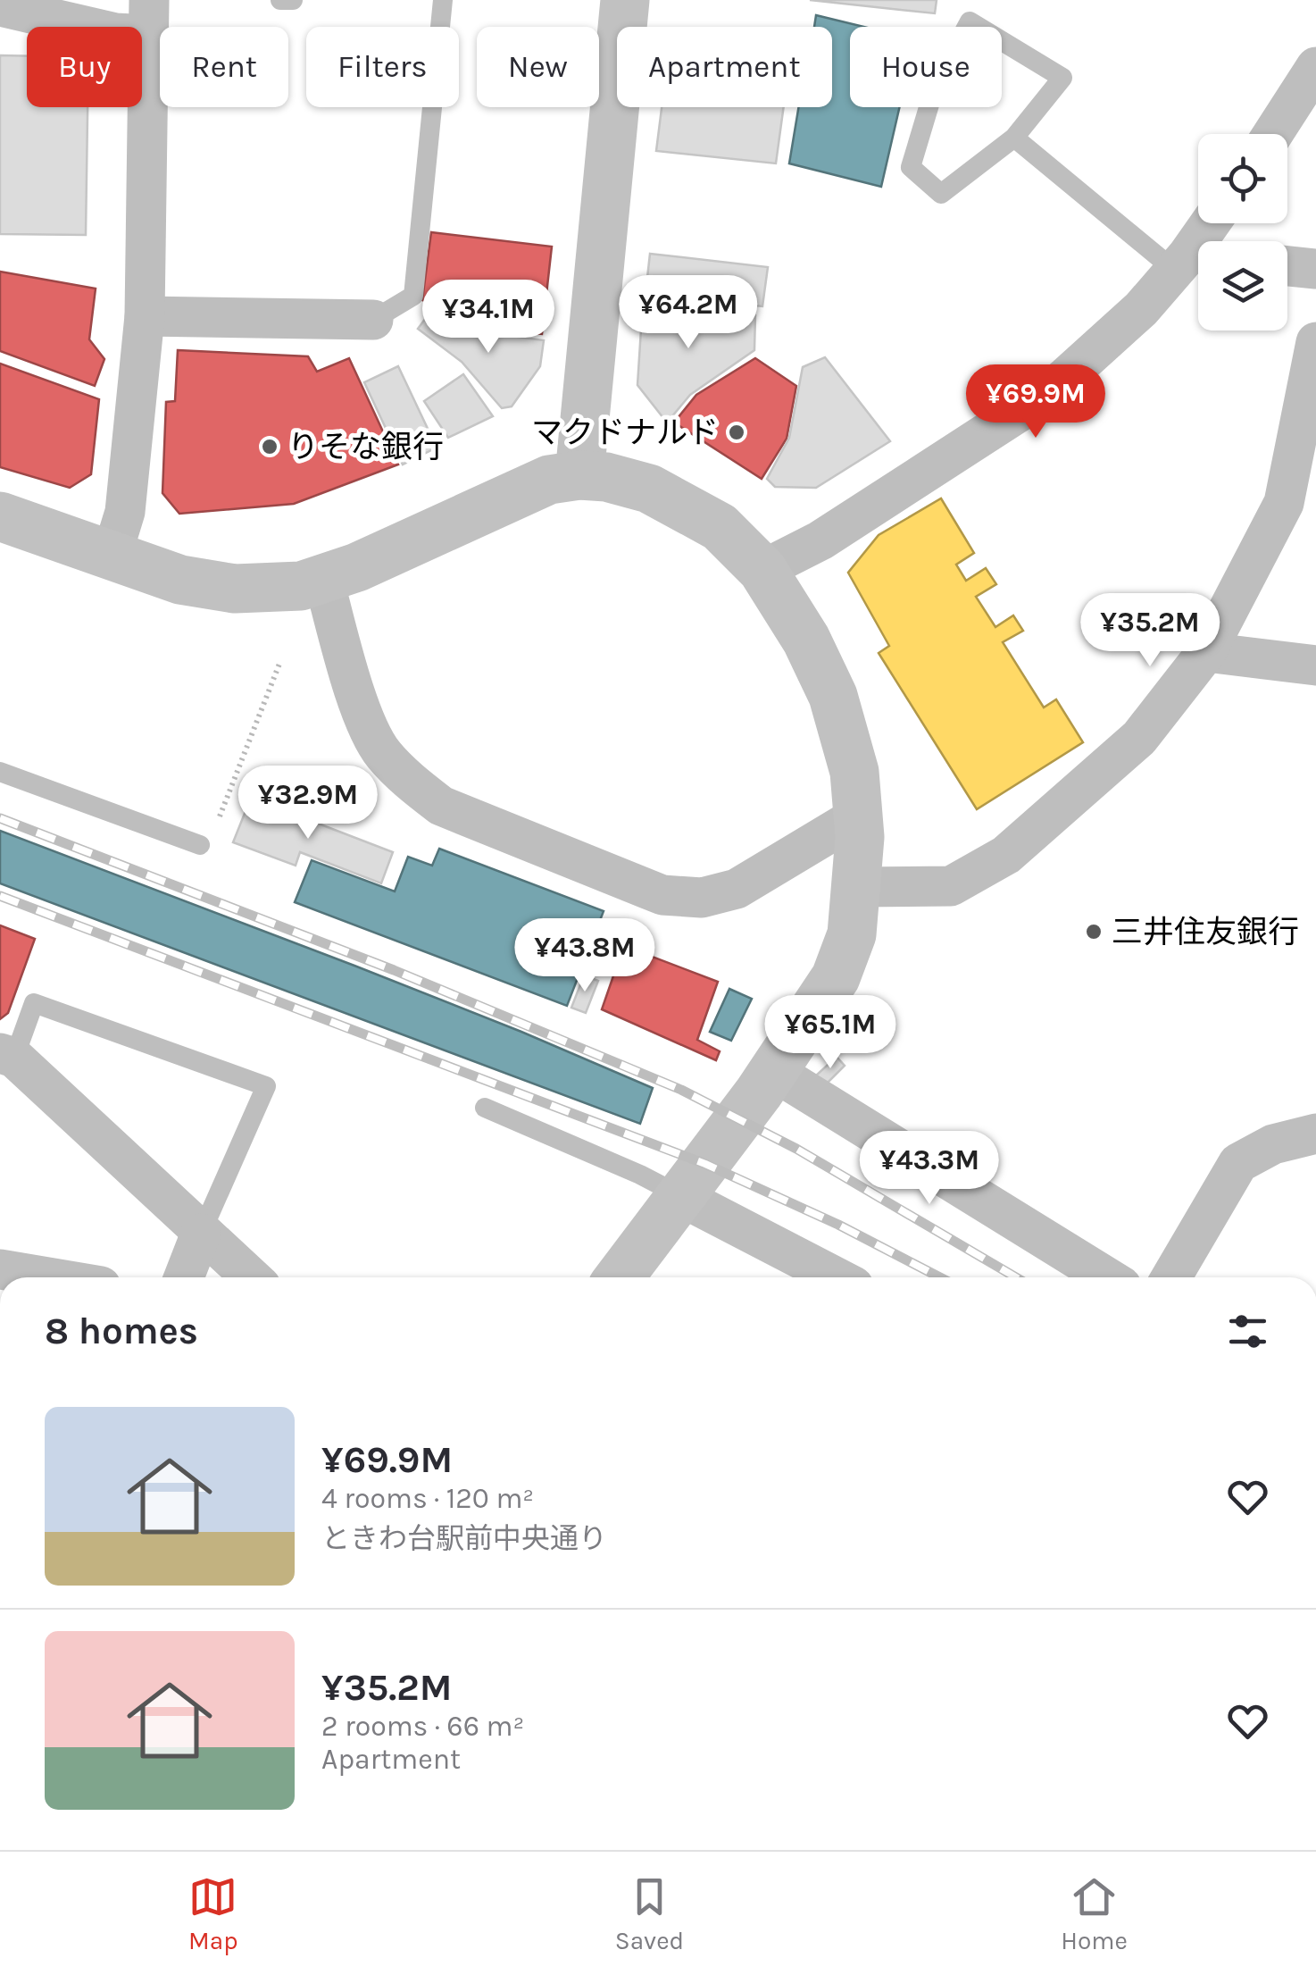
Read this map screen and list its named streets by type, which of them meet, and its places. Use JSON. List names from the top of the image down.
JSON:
{
  "places": ["マクドナルド", "りそな銀行", "三井住友銀行"],
  "page": {
    "chip": [
      "Buy",
      "Rent",
      "Filters",
      "New",
      "Apartment",
      "House"
    ],
    "price": [
      "¥64.2M",
      "¥34.1M",
      "¥69.9M",
      "¥35.2M",
      "¥32.9M",
      "¥43.8M",
      "¥65.1M",
      "¥43.3M"
    ],
    "heading": "8 homes",
    "list": [
      {
        "name": "¥69.9M",
        "note": "4 rooms · 120 m² · ときわ台駅前中央通り"
      },
      {
        "name": "¥35.2M",
        "note": "2 rooms · 66 m² · Apartment"
      }
    ],
    "tabs": ["Map", "Saved", "Home"]
  }
}
